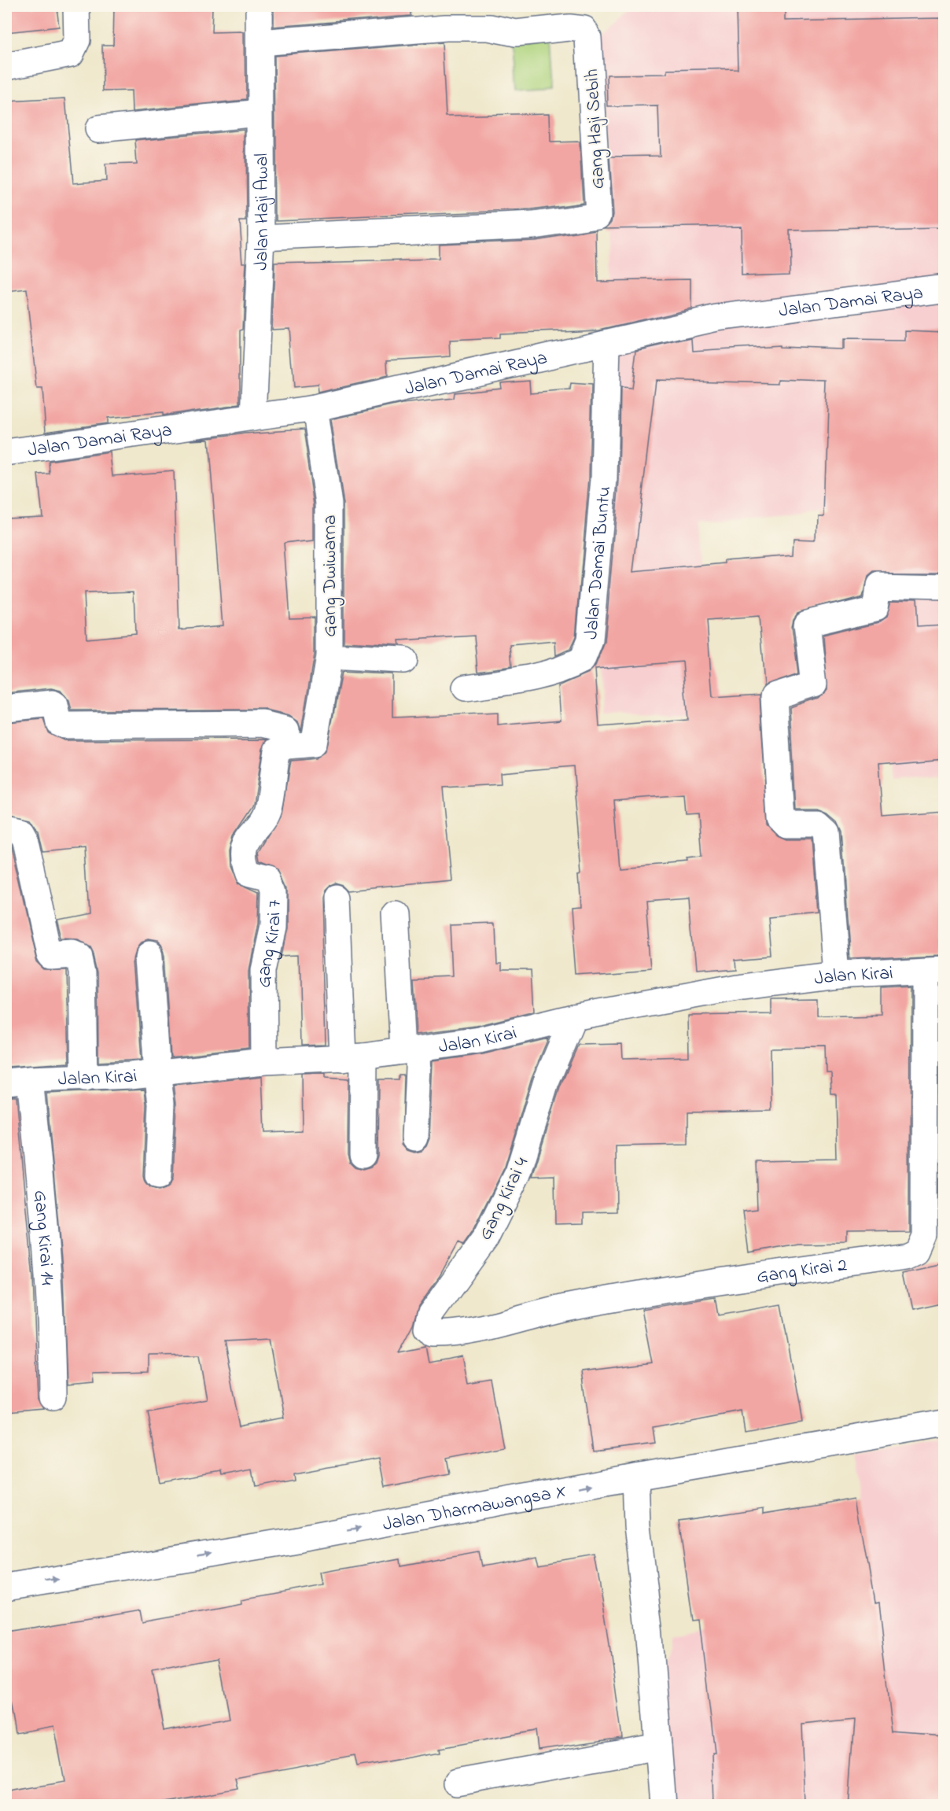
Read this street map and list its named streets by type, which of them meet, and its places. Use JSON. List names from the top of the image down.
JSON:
{
  "streets": {
    "street": [
      "Gang Haji Sebih",
      "Jalan Haji Awal",
      "Jalan Damai Raya",
      "Jalan Damai Buntu",
      "Gang Dwiwarna",
      "Gang Kirai 7",
      "Jalan Kirai",
      "Gang Kirai 4",
      "Gang Kirai 14",
      "Gang Kirai 2",
      "Jalan Dharmawangsa X"
    ]
  },
  "crossings": [
    ["Gang Haji Sebih", "Jalan Haji Awal"],
    ["Jalan Haji Awal", "Jalan Damai Raya"],
    ["Jalan Damai Raya", "Jalan Damai Buntu"],
    ["Jalan Damai Raya", "Gang Dwiwarna"],
    ["Gang Dwiwarna", "Gang Kirai 7"],
    ["Gang Kirai 7", "Jalan Kirai"],
    ["Jalan Kirai", "Gang Kirai 4"],
    ["Jalan Kirai", "Gang Kirai 14"],
    ["Jalan Kirai", "Gang Kirai 2"],
    ["Gang Kirai 4", "Gang Kirai 2"]
  ],
  "one_way": ["Jalan Dharmawangsa X"]
}
